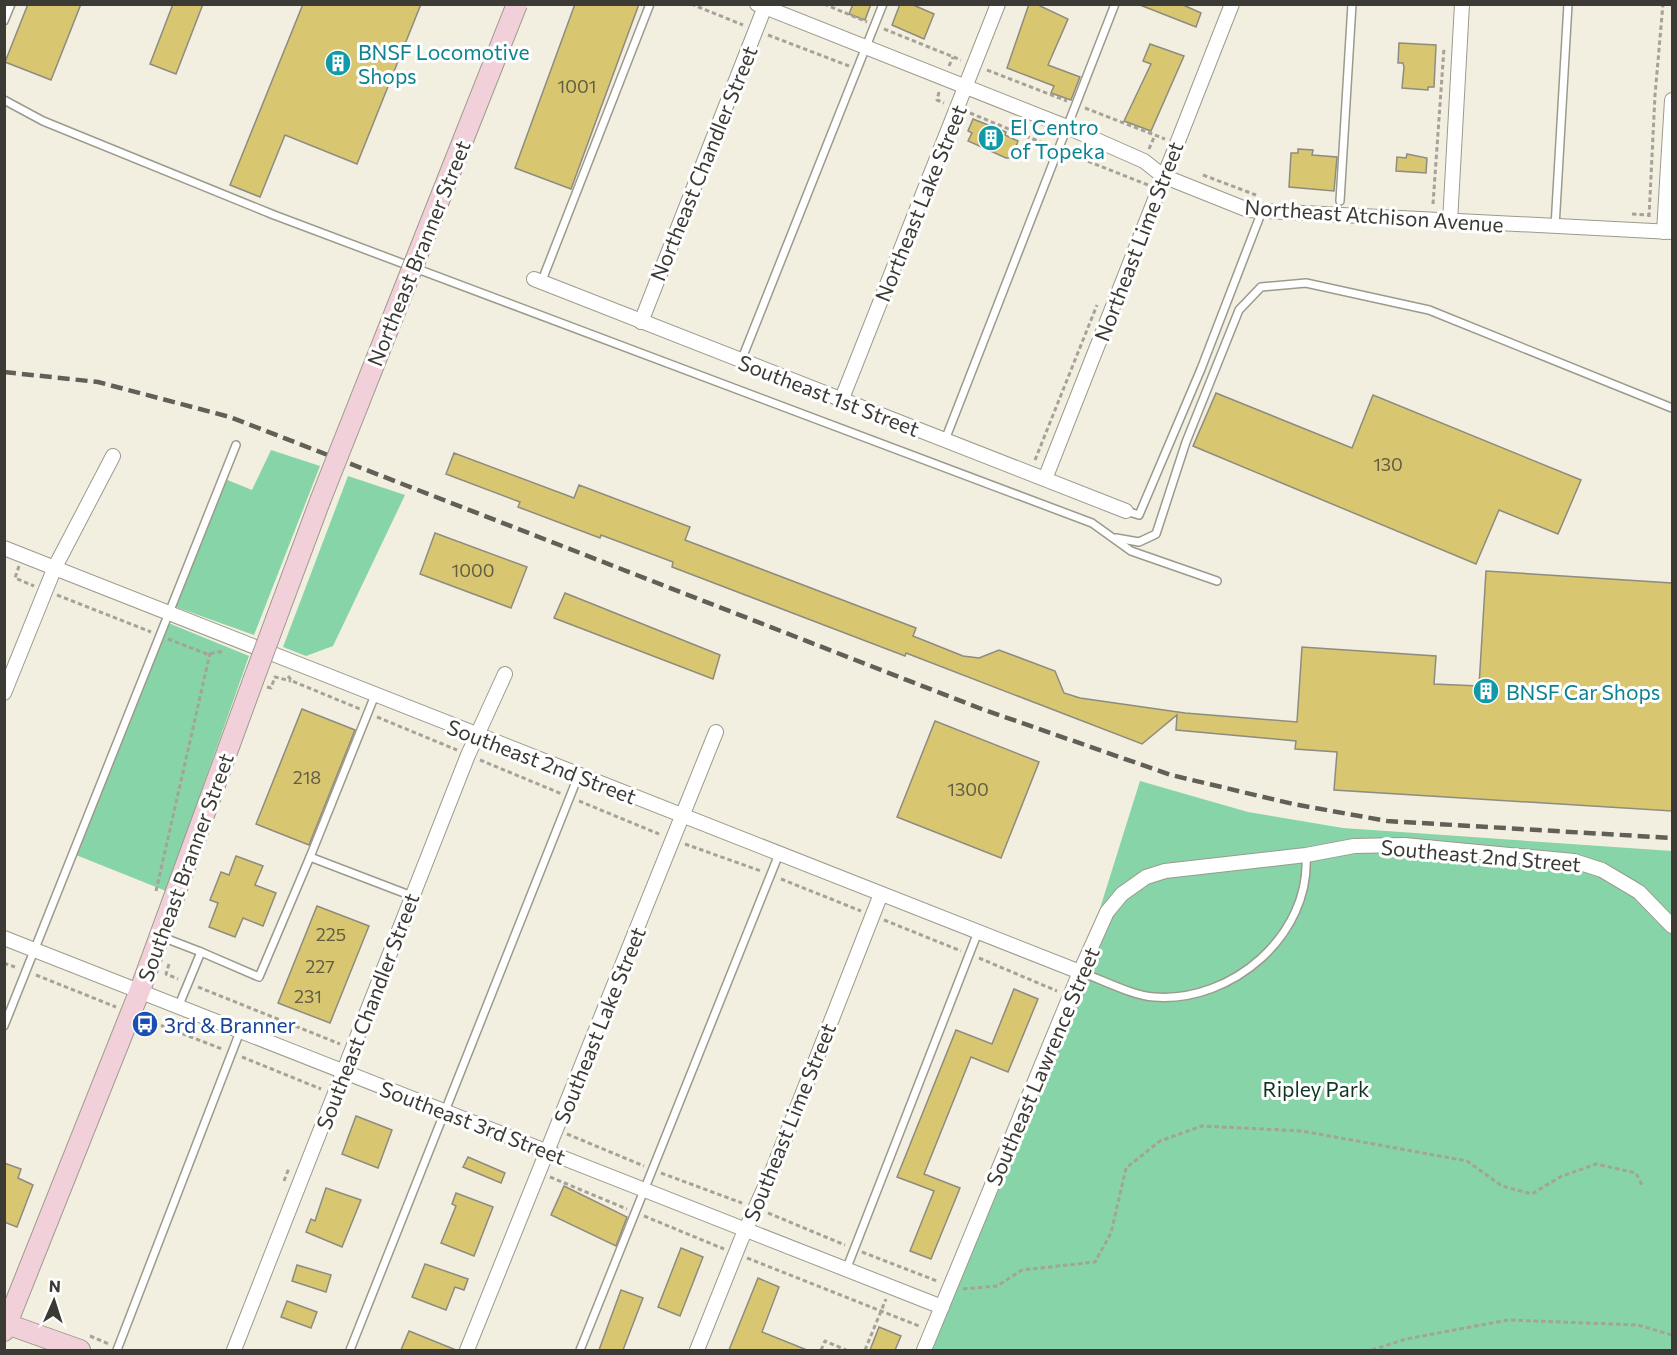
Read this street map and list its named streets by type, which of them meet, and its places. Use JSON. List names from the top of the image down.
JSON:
{
  "streets": {
    "main road": ["Northeast Branner Street", "Southeast Branner Street"],
    "street": [
      "Northeast Chandler Street",
      "Northeast Lake Street",
      "Northeast Atchison Avenue",
      "Northeast Lime Street",
      "Southeast 1st Street",
      "Southeast 2nd Street",
      "Southeast Chandler Street",
      "Southeast Lake Street",
      "Southeast Lawrence Street",
      "Southeast 3rd Street",
      "Southeast Lime Street"
    ]
  },
  "crossings": [
    ["Northeast Chandler Street", "Northeast Atchison Avenue"],
    ["Northeast Chandler Street", "Southeast 1st Street"],
    ["Northeast Lake Street", "Northeast Atchison Avenue"],
    ["Northeast Lake Street", "Southeast 1st Street"],
    ["Northeast Atchison Avenue", "Northeast Lime Street"],
    ["Northeast Lime Street", "Southeast 1st Street"],
    ["Northeast Branner Street", "Southeast Branner Street"],
    ["Southeast 2nd Street", "Southeast Chandler Street"],
    ["Southeast 2nd Street", "Southeast Lake Street"],
    ["Southeast 2nd Street", "Southeast Lawrence Street"],
    ["Southeast 2nd Street", "Southeast Lime Street"],
    ["Southeast Branner Street", "Southeast 3rd Street"],
    ["Southeast Chandler Street", "Southeast 3rd Street"],
    ["Southeast Lake Street", "Southeast 3rd Street"],
    ["Southeast Lawrence Street", "Southeast 3rd Street"],
    ["Southeast 3rd Street", "Southeast Lime Street"]
  ],
  "parks": ["Ripley Park"],
  "places": {
    "building": ["BNSF Locomotive Shops", "El Centro of Topeka", "BNSF Car Shops"],
    "bus stop": ["3rd & Branner"]
  },
  "house_numbers": [
    "1001",
    "130",
    "1000",
    "218",
    "1300",
    "225",
    "227",
    "231"
  ],
  "north": "top"
}
